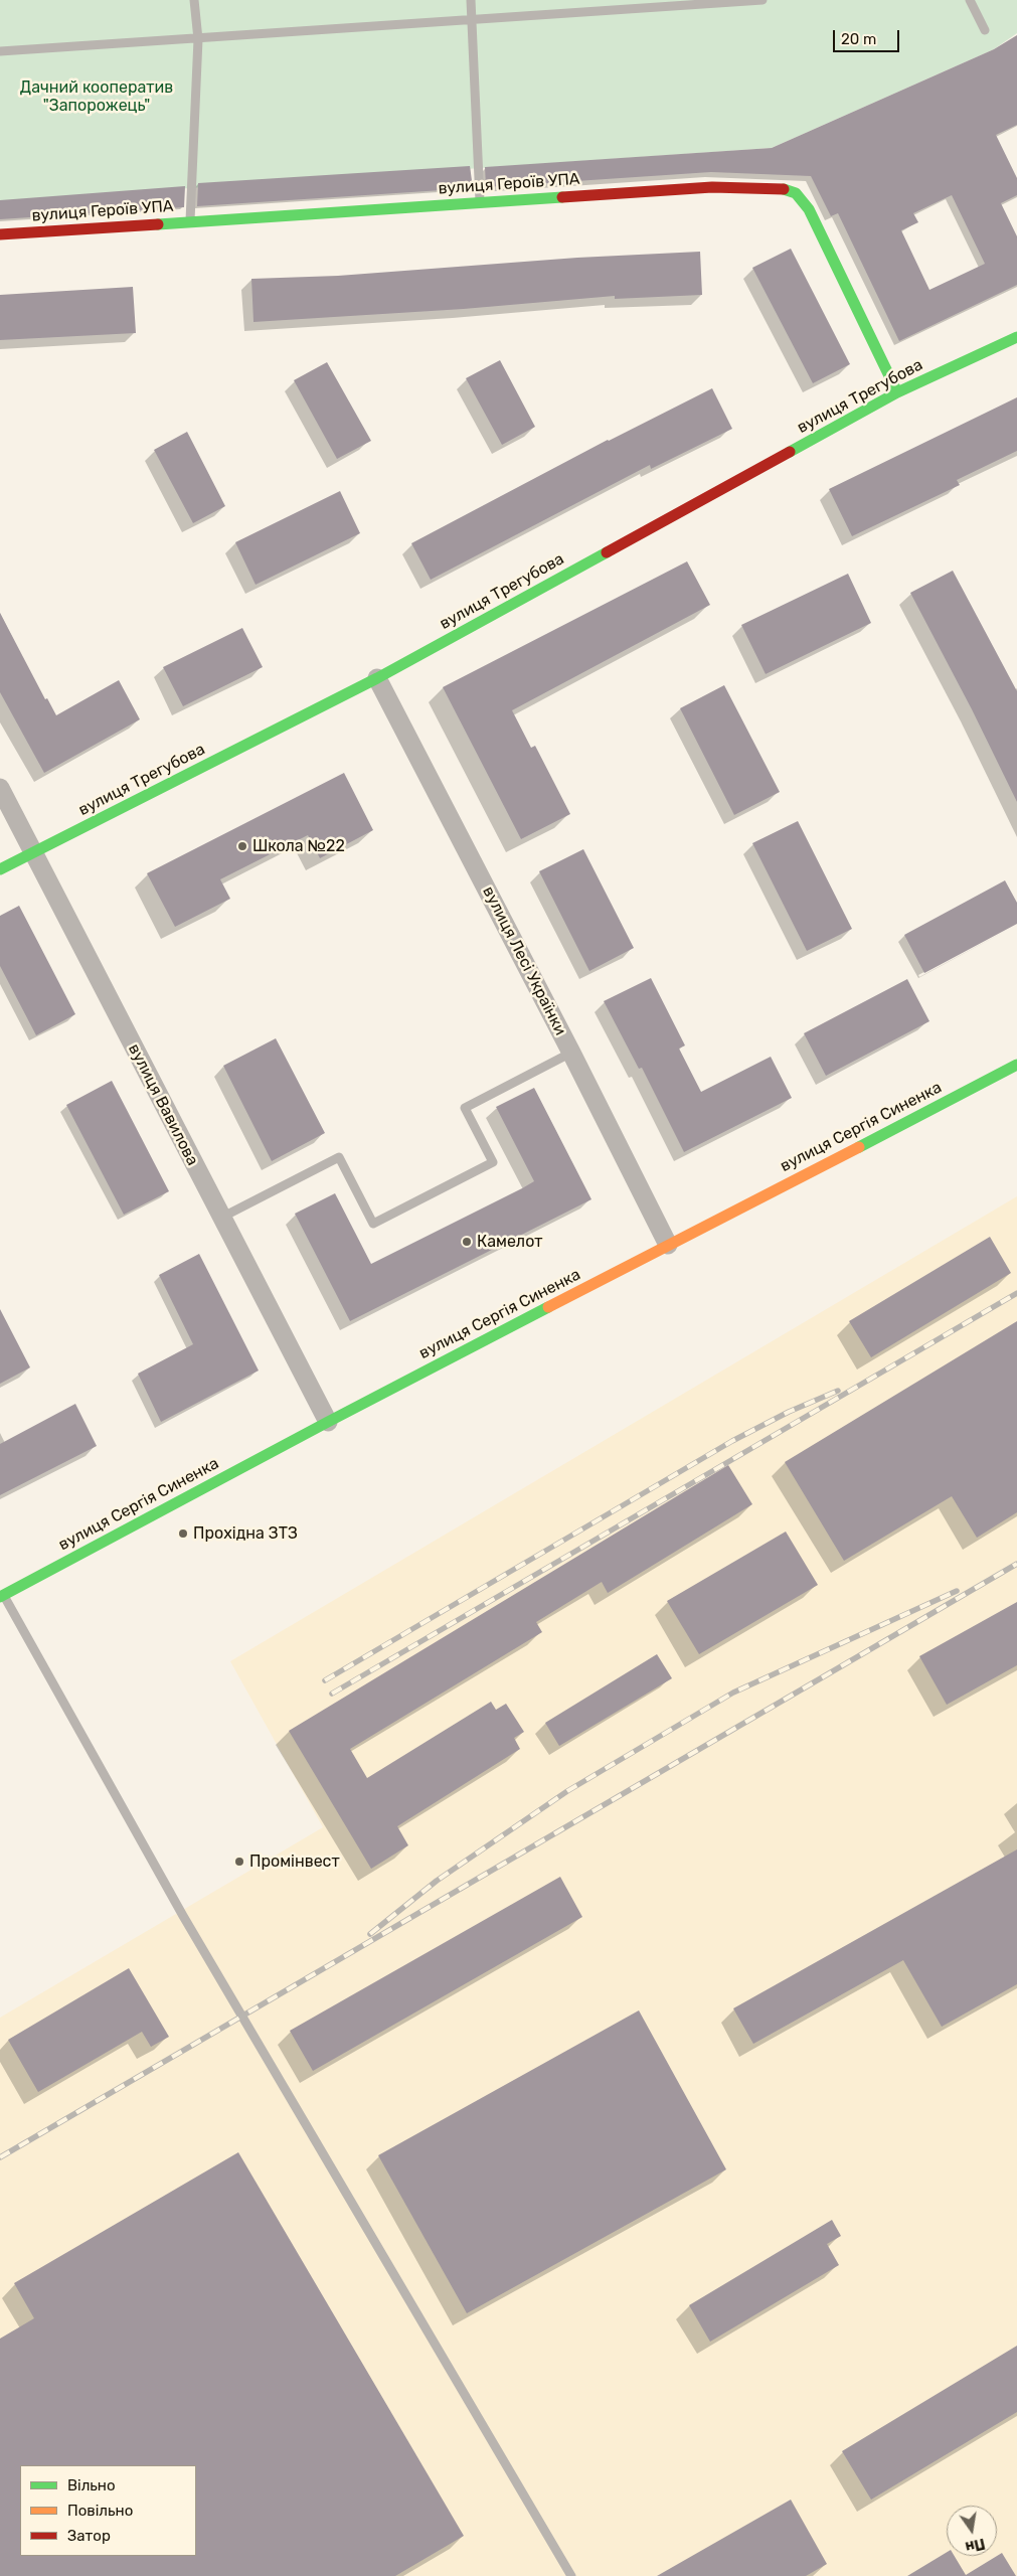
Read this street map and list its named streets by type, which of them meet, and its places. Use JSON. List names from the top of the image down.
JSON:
{
  "streets": {
    "street": [
      "вулиця Героїв УПА",
      "вулиця Трегубова",
      "вулиця Лесі Українки",
      "вулиця Вавилова",
      "вулиця Сергія Синенка"
    ]
  },
  "crossings": [
    ["вулиця Героїв УПА", "вулиця Трегубова"],
    ["вулиця Трегубова", "вулиця Лесі Українки"],
    ["вулиця Трегубова", "вулиця Вавилова"],
    ["вулиця Лесі Українки", "вулиця Сергія Синенка"],
    ["вулиця Вавилова", "вулиця Сергія Синенка"]
  ],
  "parks": ["Дачний кооператив \"Запорожець\""],
  "places": [
    "Школа №22",
    "Камелот",
    "Прохідна ЗТЗ",
    "Промінвест"
  ],
  "legend": ["Вільно", "Повільно", "Затор"],
  "scale_bar": "20 m",
  "north": "bottom"
}
